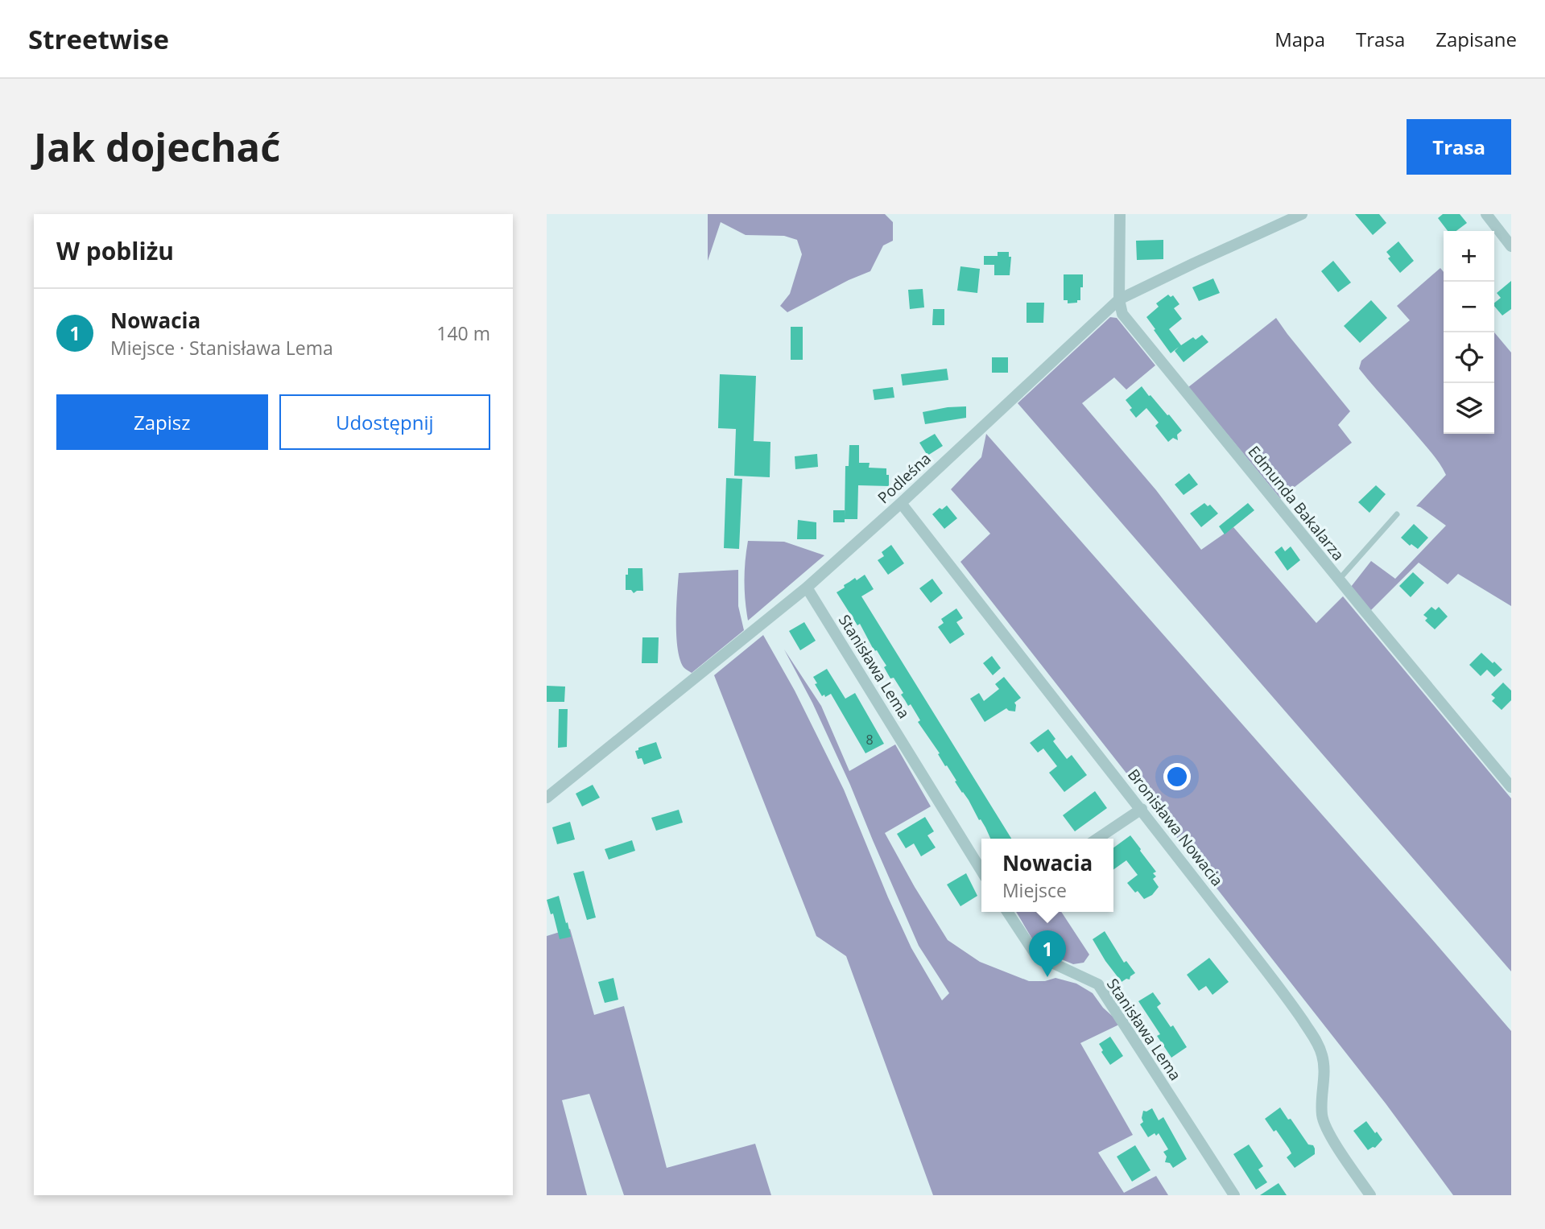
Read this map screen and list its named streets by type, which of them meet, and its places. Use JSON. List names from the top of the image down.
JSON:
{
  "streets": {
    "street": [
      "Podleśna",
      "Edmunda Bakalarza",
      "Stanisława Lema",
      "Bronisława Nowacia"
    ]
  },
  "crossings": [
    ["Podleśna", "Edmunda Bakalarza"],
    ["Podleśna", "Stanisława Lema"],
    ["Podleśna", "Bronisława Nowacia"]
  ],
  "house_numbers": ["8"],
  "page": {
    "header": "Streetwise",
    "nav": ["Mapa", "Trasa", "Zapisane"],
    "buttons": [
      "Trasa",
      ["Zapisz", "Udostępnij"]
    ],
    "title": "Jak dojechać",
    "heading": "W pobliżu",
    "map_buttons": ["+", "−"],
    "list": [
      {
        "mark": "1",
        "name": "Nowacia",
        "note": "Miejsce · Stanisława Lema",
        "value": "140 m"
      }
    ],
    "popup": ["Nowacia", "Miejsce"],
    "pins": "1"
  }
}
